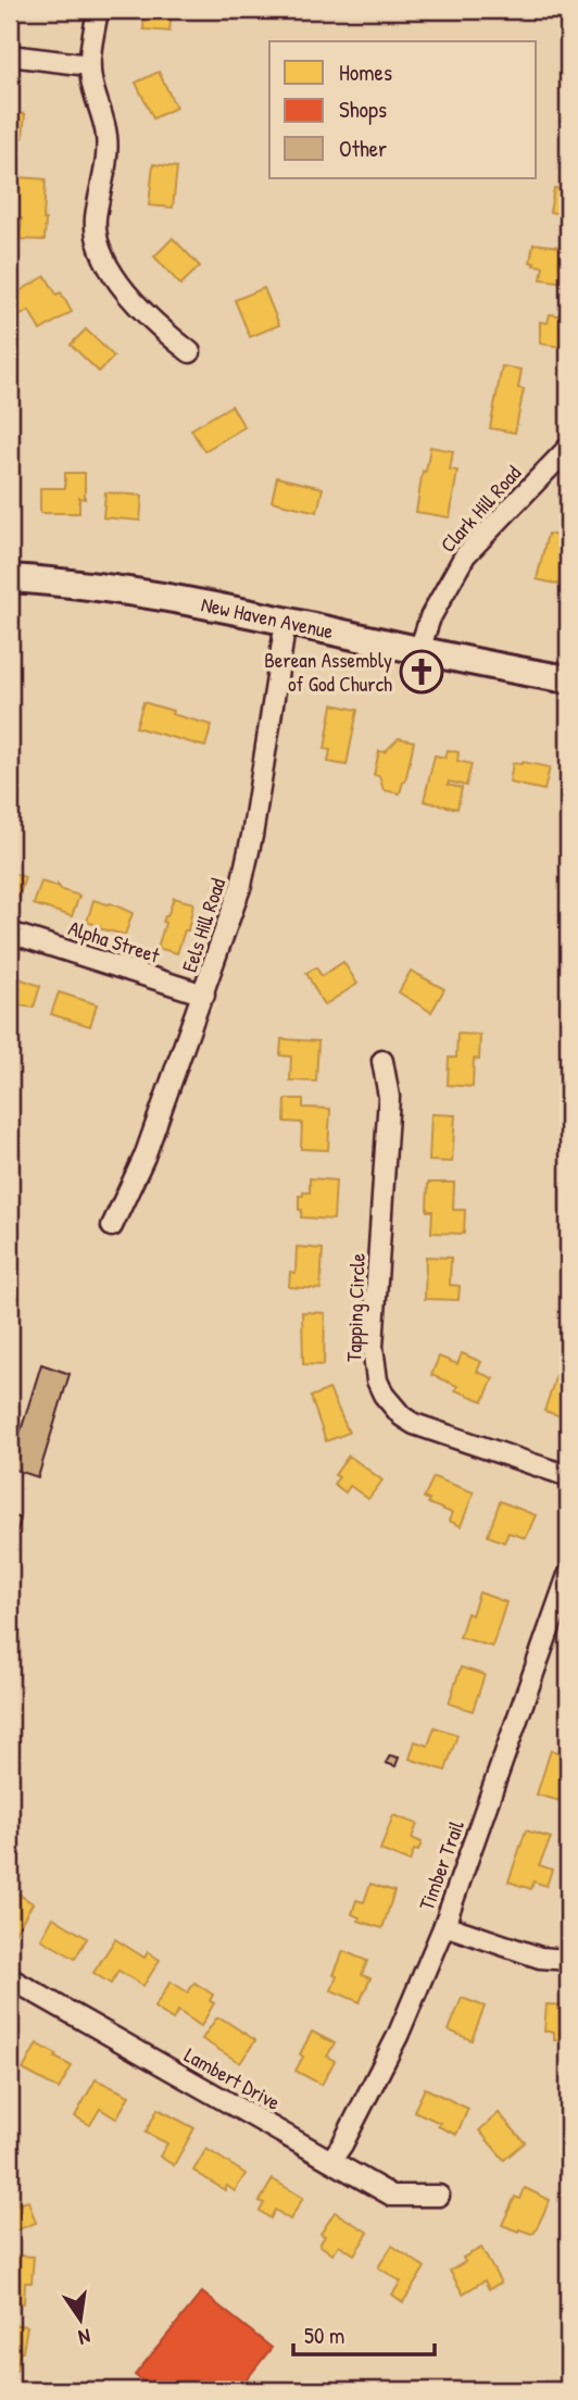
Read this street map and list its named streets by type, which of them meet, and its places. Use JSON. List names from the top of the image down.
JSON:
{
  "streets": {
    "main road": ["New Haven Avenue"],
    "street": [
      "Clark Hill Road",
      "Eels Hill Road",
      "Alpha Street",
      "Tapping Circle",
      "Timber Trail",
      "Lambert Drive"
    ]
  },
  "crossings": [
    ["Clark Hill Road", "New Haven Avenue"],
    ["New Haven Avenue", "Eels Hill Road"],
    ["Eels Hill Road", "Alpha Street"],
    ["Timber Trail", "Lambert Drive"]
  ],
  "places": {
    "church": ["Berean Assembly of God Church"]
  },
  "legend": ["Homes", "Shops", "Other"],
  "scale_bar": "50 m",
  "north": "bottom"
}
